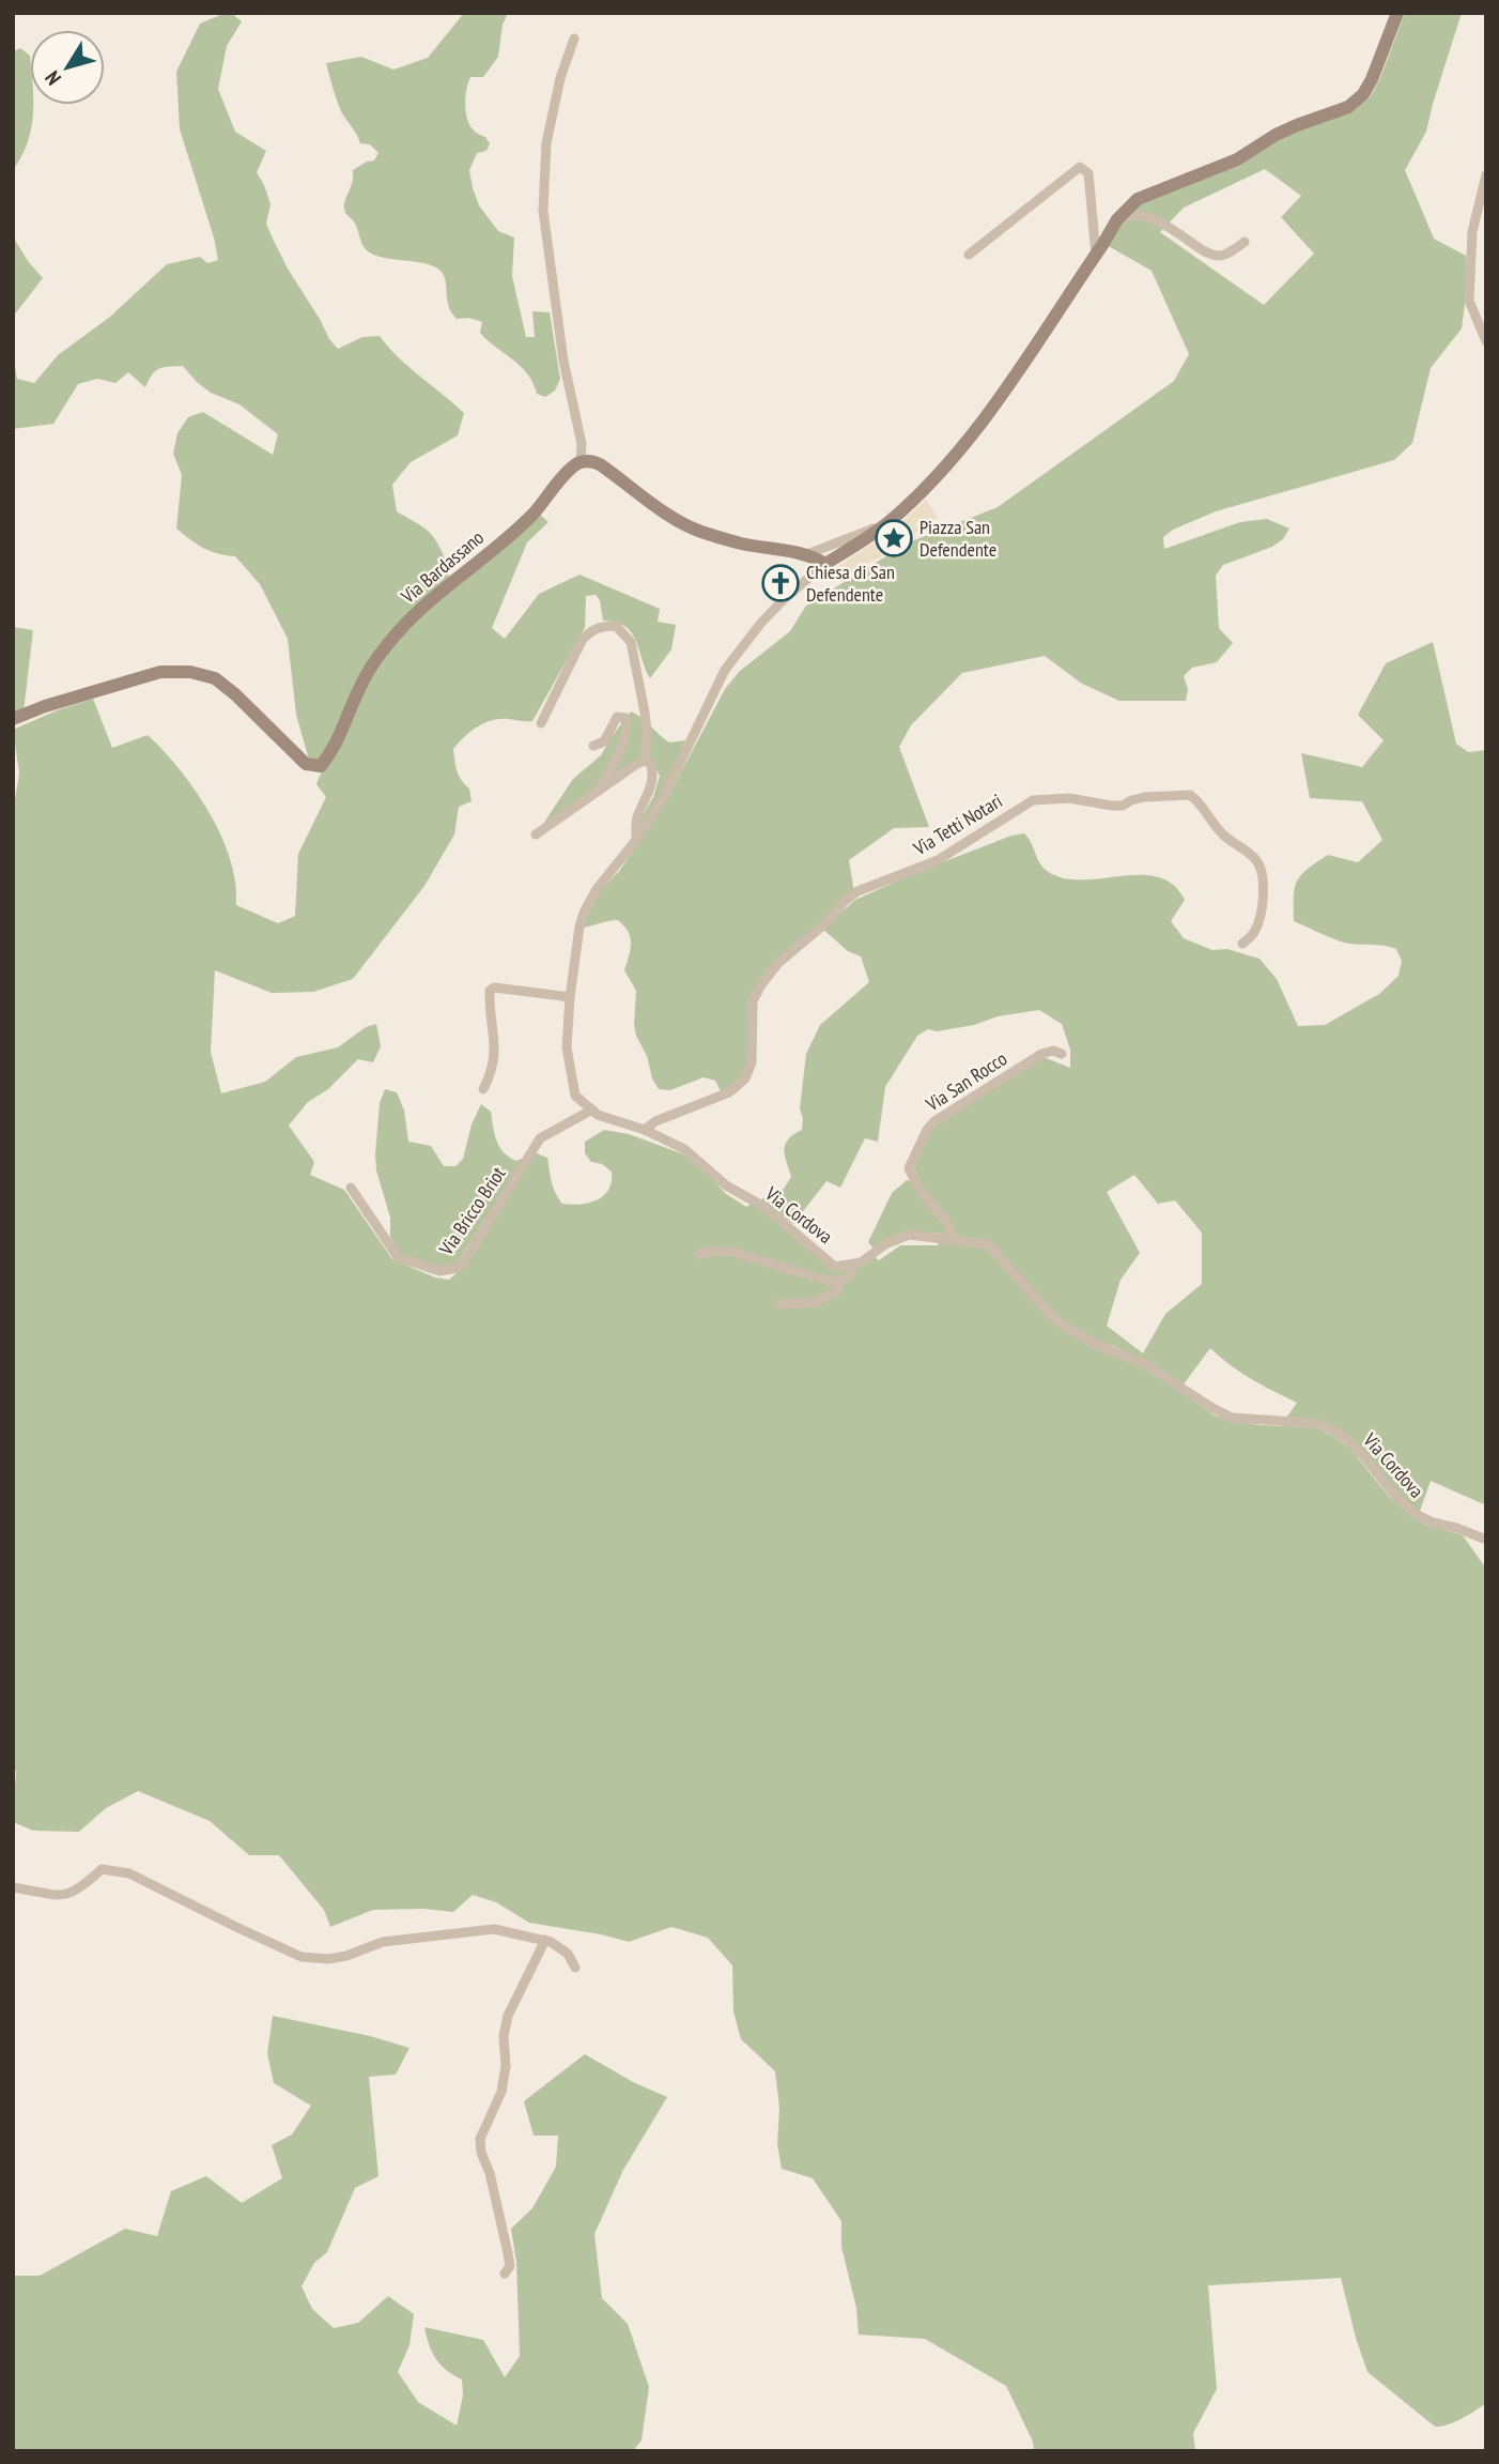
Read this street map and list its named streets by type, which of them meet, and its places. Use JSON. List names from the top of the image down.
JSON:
{
  "streets": {
    "street": [
      "Via Bardassano",
      "Via Tetti Notari",
      "Via San Rocco",
      "Via Bricco Briot",
      "Via Cordova"
    ]
  },
  "crossings": [
    ["Via Tetti Notari", "Via Cordova"],
    ["Via San Rocco", "Via Cordova"],
    ["Via Bricco Briot", "Via Cordova"]
  ],
  "places": {
    "place": ["Piazza San Defendente"],
    "church": ["Chiesa di San Defendente"]
  },
  "north": "bottom left"
}
